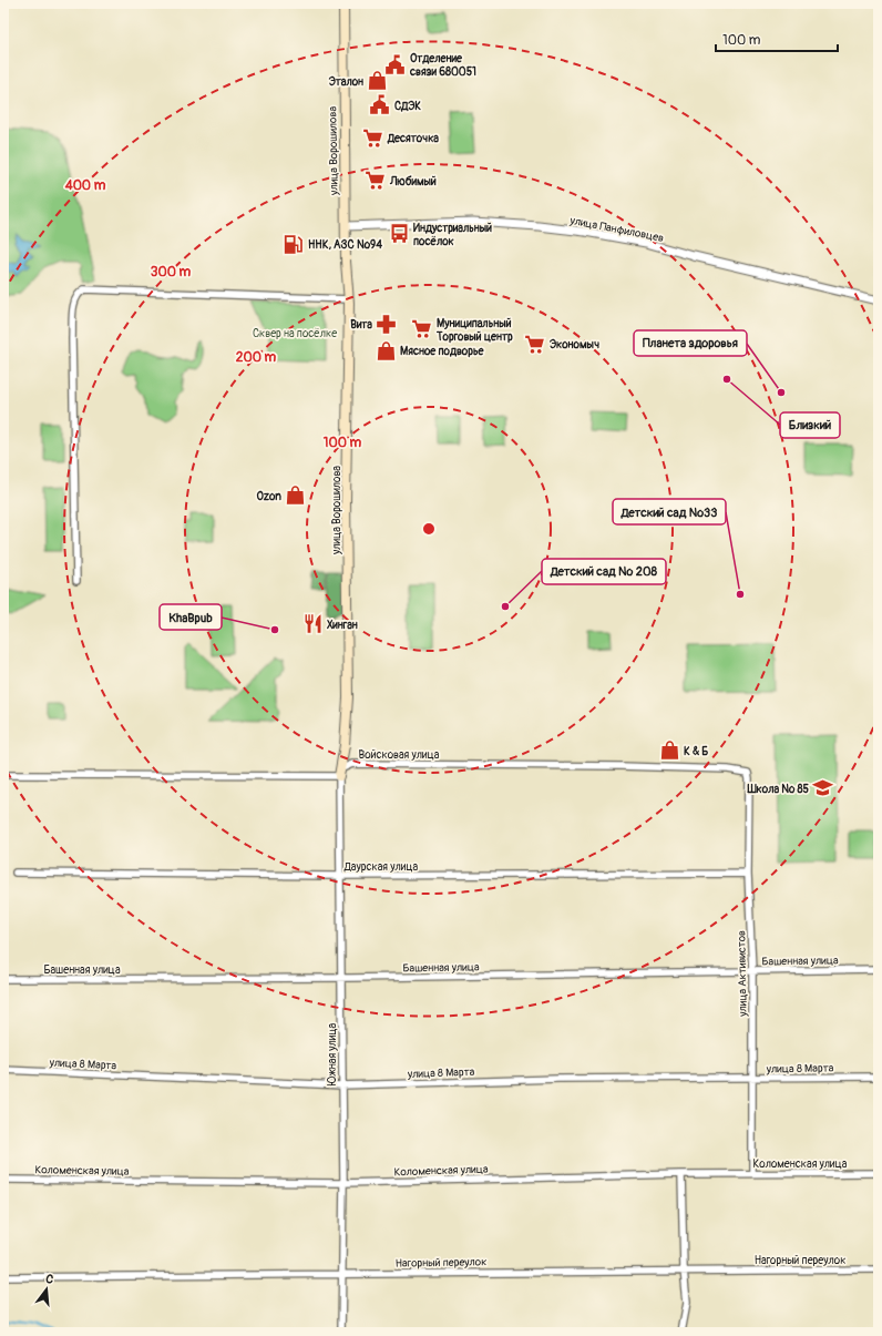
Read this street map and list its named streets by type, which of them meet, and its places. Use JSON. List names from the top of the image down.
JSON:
{
  "streets": {
    "main road": ["улица Ворошилова"],
    "street": [
      "улица Панфиловцев",
      "Войсковая улица",
      "Даурская улица",
      "Башенная улица",
      "улица Активистов",
      "Южная улица",
      "улица 8 Марта",
      "Коломенская улица",
      "Нагорный переулок"
    ]
  },
  "crossings": [
    ["улица Ворошилова", "улица Панфиловцев"],
    ["улица Ворошилова", "Войсковая улица"],
    ["улица Ворошилова", "Южная улица"],
    ["Войсковая улица", "улица Активистов"],
    ["Войсковая улица", "Южная улица"],
    ["Даурская улица", "улица Активистов"],
    ["Даурская улица", "Южная улица"],
    ["Башенная улица", "улица Активистов"],
    ["Башенная улица", "Южная улица"],
    ["улица Активистов", "улица 8 Марта"],
    ["улица Активистов", "Коломенская улица"],
    ["Южная улица", "улица 8 Марта"],
    ["Южная улица", "Коломенская улица"],
    ["Южная улица", "Нагорный переулок"]
  ],
  "parks": ["Сквер на посёлке"],
  "places": {
    "public building": ["Отделение связи 680051", "СДЭК"],
    "shop": [
      "Эталон",
      "Мясное подворье",
      "Ozon",
      "К & Б"
    ],
    "supermarket": [
      "Десяточка",
      "Любимый",
      "Муниципальный Торговый центр",
      "Экономыч"
    ],
    "bus stop": ["Индустриальный посёлок"],
    "fuel station": ["ННК, АЗС №94"],
    "pharmacy": ["Вита"],
    "other": [
      "Близкий",
      "Планета здоровья",
      "Детский сад №33",
      "Детский сад № 208",
      "KhaBpub"
    ],
    "restaurant": ["Хинган"],
    "school or university": ["Школа № 85"]
  },
  "scale_bar": "100 m",
  "north": "top",
  "rings": [
    "400 m",
    "300 m",
    "200 m",
    "100 m"
  ]
}
